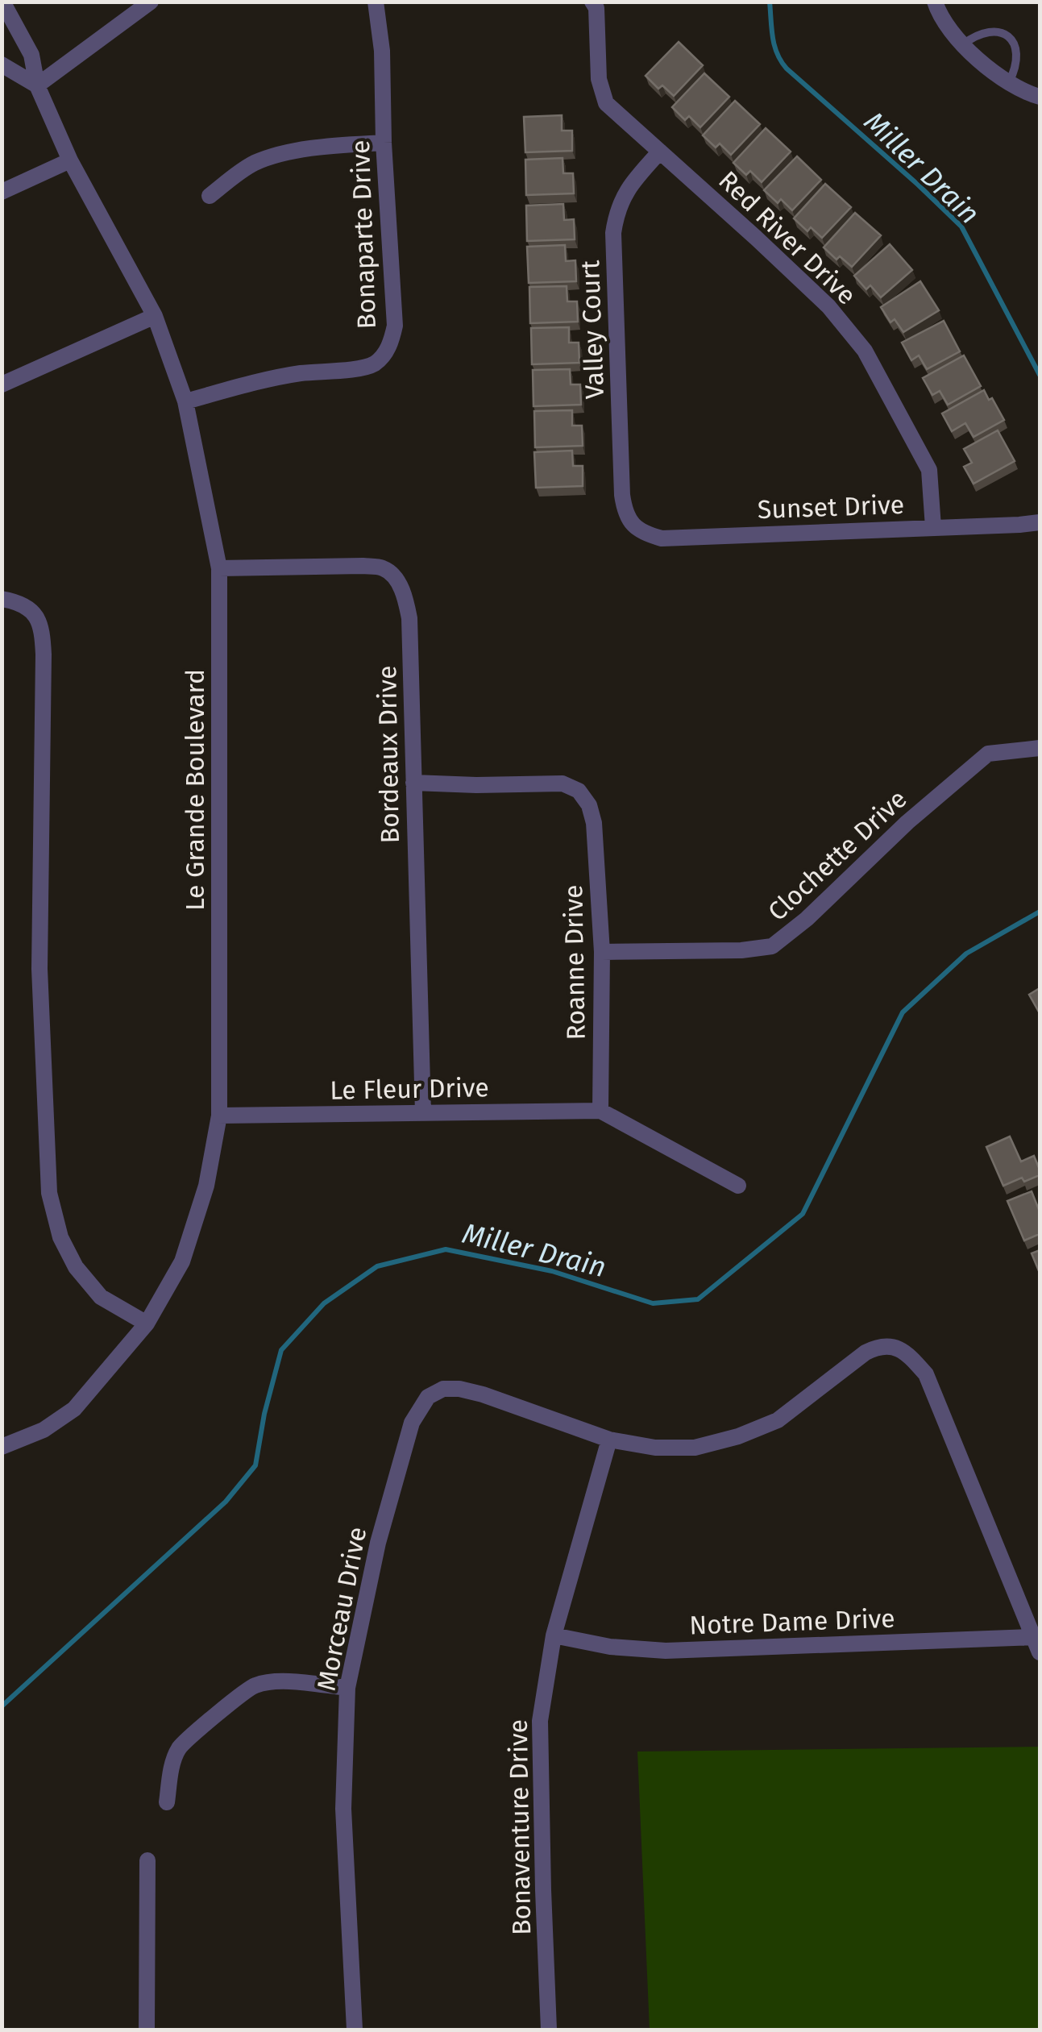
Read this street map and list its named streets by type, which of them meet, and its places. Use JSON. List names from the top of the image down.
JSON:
{
  "streets": {
    "street": [
      "Bonaparte Drive",
      "Red River Drive",
      "Valley Court",
      "Sunset Drive",
      "Bordeaux Drive",
      "Le Grande Boulevard",
      "Clochette Drive",
      "Roanne Drive",
      "Le Fleur Drive",
      "Morceau Drive",
      "Notre Dame Drive",
      "Bonaventure Drive"
    ]
  },
  "crossings": [
    ["Bonaparte Drive", "Le Grande Boulevard"],
    ["Red River Drive", "Valley Court"],
    ["Red River Drive", "Sunset Drive"],
    ["Valley Court", "Sunset Drive"],
    ["Bordeaux Drive", "Le Grande Boulevard"],
    ["Bordeaux Drive", "Roanne Drive"],
    ["Bordeaux Drive", "Le Fleur Drive"],
    ["Le Grande Boulevard", "Le Fleur Drive"],
    ["Clochette Drive", "Roanne Drive"],
    ["Roanne Drive", "Le Fleur Drive"],
    ["Morceau Drive", "Notre Dame Drive"],
    ["Morceau Drive", "Bonaventure Drive"],
    ["Notre Dame Drive", "Bonaventure Drive"]
  ],
  "water": ["Miller Drain"]
}
